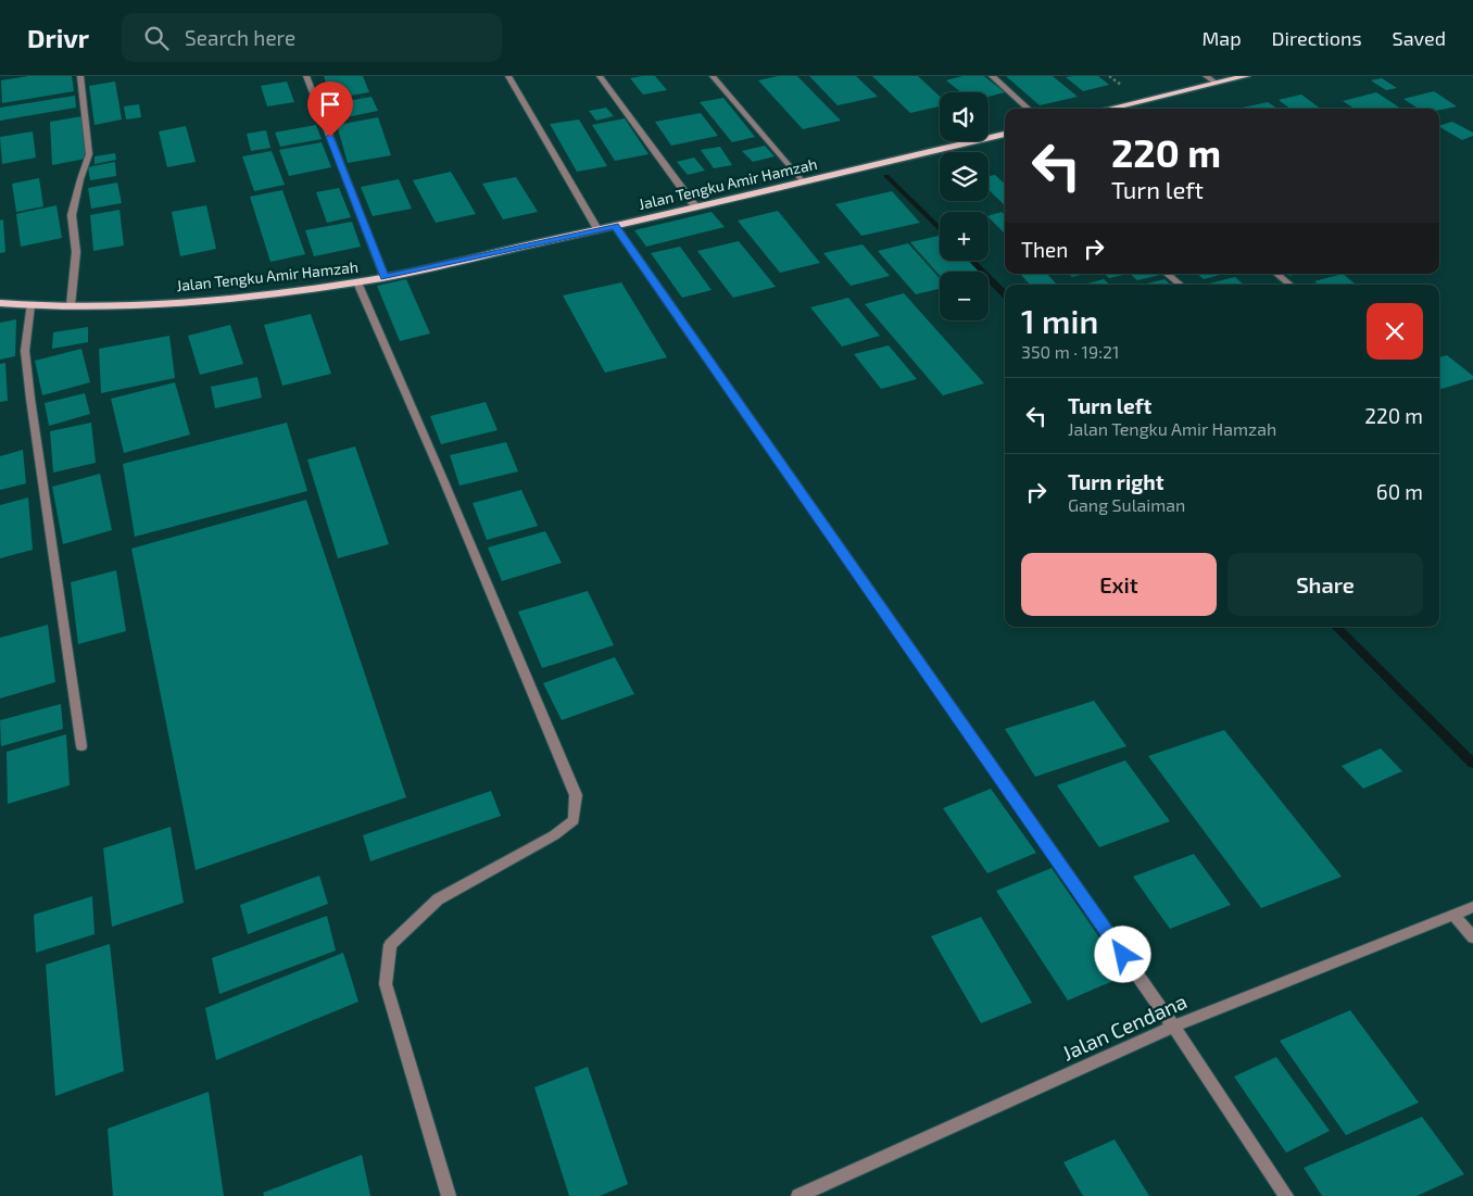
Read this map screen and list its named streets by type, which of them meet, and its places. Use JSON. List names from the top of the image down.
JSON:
{
  "streets": {
    "main road": ["Jalan Tengku Amir Hamzah"],
    "street": ["Jalan Cendana"]
  },
  "page": {
    "header": "Drivr",
    "search": "Search here",
    "nav": ["Map", "Directions", "Saved"],
    "map_buttons": ["+", "−"],
    "turn": ["220 m", "Turn left"],
    "then": "Then",
    "heading": ["1 min", "350 m · 19:21"],
    "list": [
      {
        "name": "Turn left",
        "note": "Jalan Tengku Amir Hamzah",
        "value": "220 m"
      },
      {
        "name": "Turn right",
        "note": "Gang Sulaiman",
        "value": "60 m"
      }
    ],
    "buttons": ["Exit", "Share"]
  }
}
